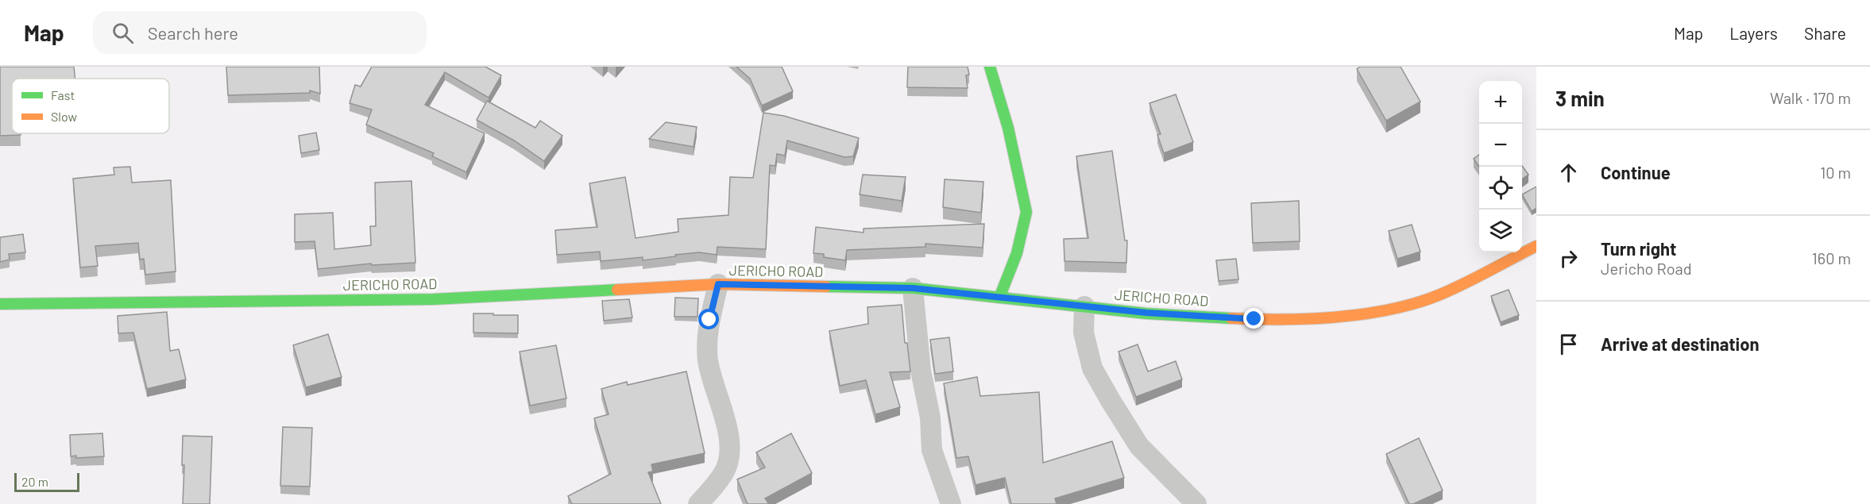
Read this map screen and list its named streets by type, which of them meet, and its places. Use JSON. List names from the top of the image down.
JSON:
{
  "streets": {
    "street": ["JERICHO ROAD"]
  },
  "legend": ["Fast", "Slow"],
  "scale_bar": "20 m",
  "page": {
    "header": "Map",
    "search": "Search here",
    "nav": ["Map", "Layers", "Share"],
    "heading": ["3 min", "Walk · 170 m"],
    "map_buttons": ["+", "−"],
    "list": [
      ["Continue", "10 m"],
      ["Turn right", "Jericho Road", "160 m"],
      "Arrive at destination"
    ],
    "scale": "20 m"
  }
}
